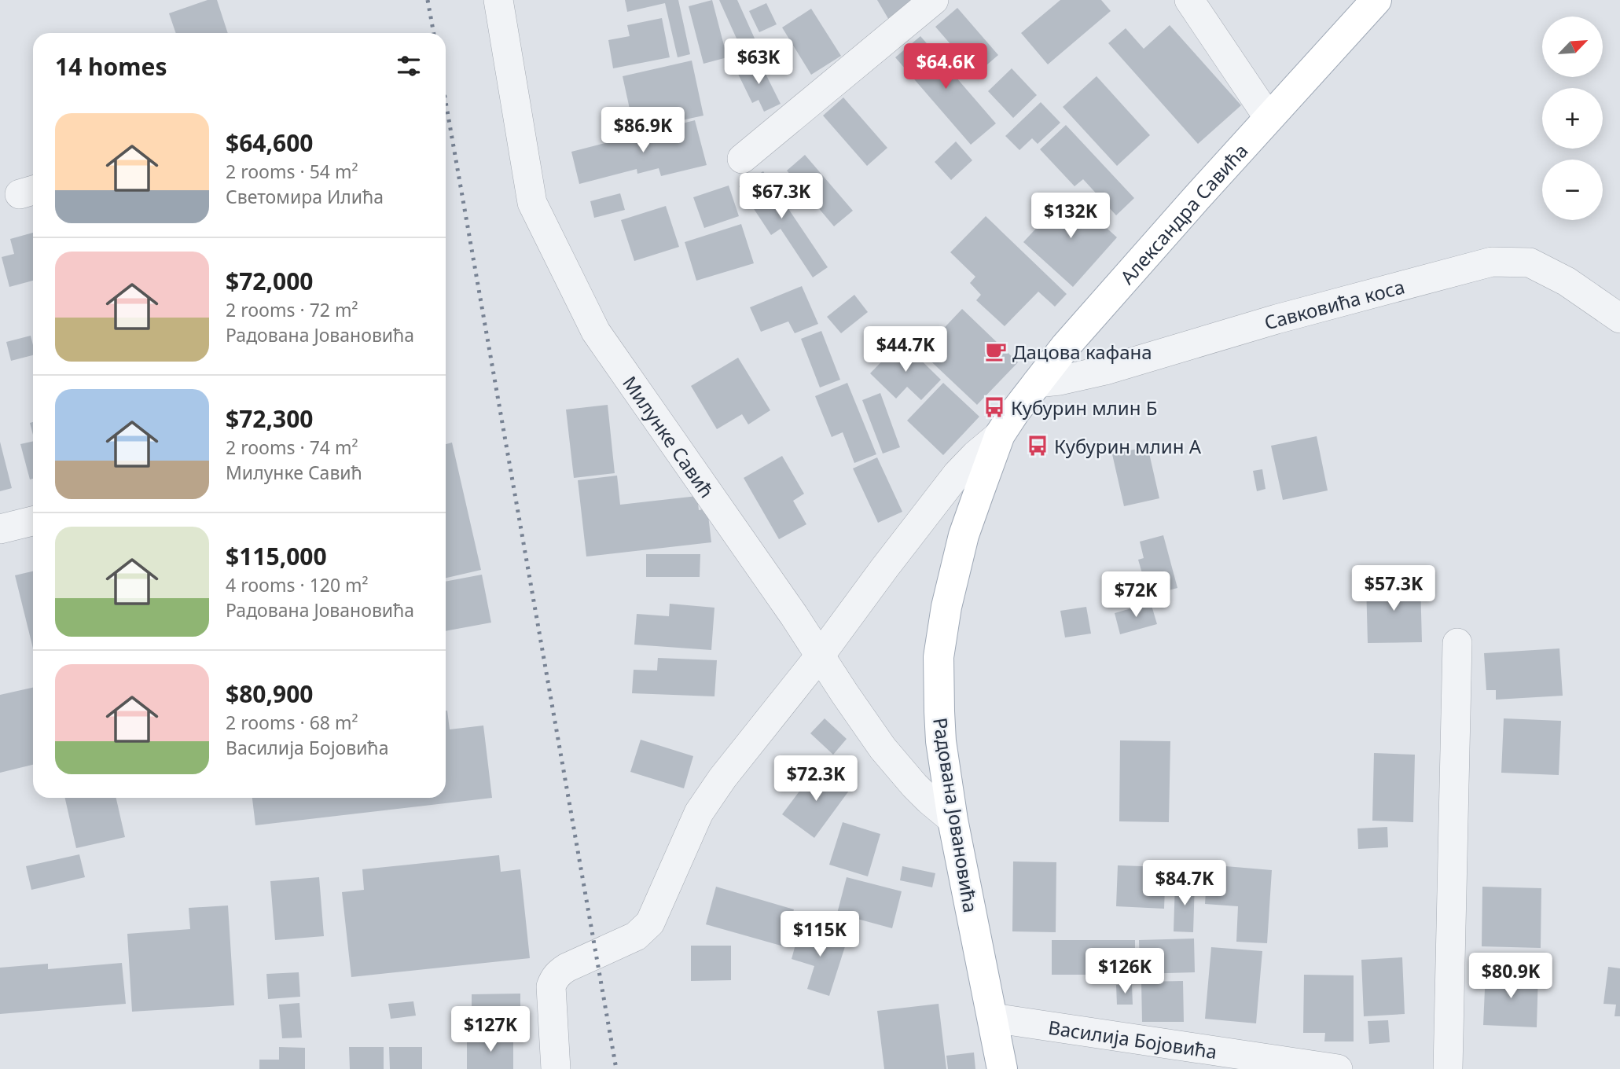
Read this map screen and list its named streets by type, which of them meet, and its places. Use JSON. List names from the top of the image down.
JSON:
{
  "streets": {
    "main road": ["Александра Савића", "Радована Јовановића"],
    "street": ["Савковића коса", "Милунке Савић", "Василија Бојовића"]
  },
  "crossings": [
    ["Александра Савића", "Савковића коса"],
    ["Александра Савића", "Радована Јовановића"],
    ["Милунке Савић", "Радована Јовановића"],
    ["Радована Јовановића", "Василија Бојовића"]
  ],
  "places": {
    "cafe": ["Дацова кафана"],
    "bus stop": ["Кубурин млин Б", "Кубурин млин А"]
  },
  "north": "top right",
  "page": {
    "map_buttons": ["+", "−"],
    "heading": "14 homes",
    "price": [
      "$63K",
      "$64.6K",
      "$86.9K",
      "$67.3K",
      "$132K",
      "$44.7K",
      "$57.3K",
      "$72K",
      "$72.3K",
      "$84.7K",
      "$115K",
      "$126K",
      "$80.9K",
      "$127K"
    ],
    "list": [
      {
        "name": "$64,600",
        "note": "2 rooms · 54 m² · Светомира Илића"
      },
      {
        "name": "$72,000",
        "note": "2 rooms · 72 m² · Радована Јовановића"
      },
      {
        "name": "$72,300",
        "note": "2 rooms · 74 m² · Милунке Савић"
      },
      {
        "name": "$115,000",
        "note": "4 rooms · 120 m² · Радована Јовановића"
      },
      {
        "name": "$80,900",
        "note": "2 rooms · 68 m² · Василија Бојовића"
      }
    ]
  }
}
